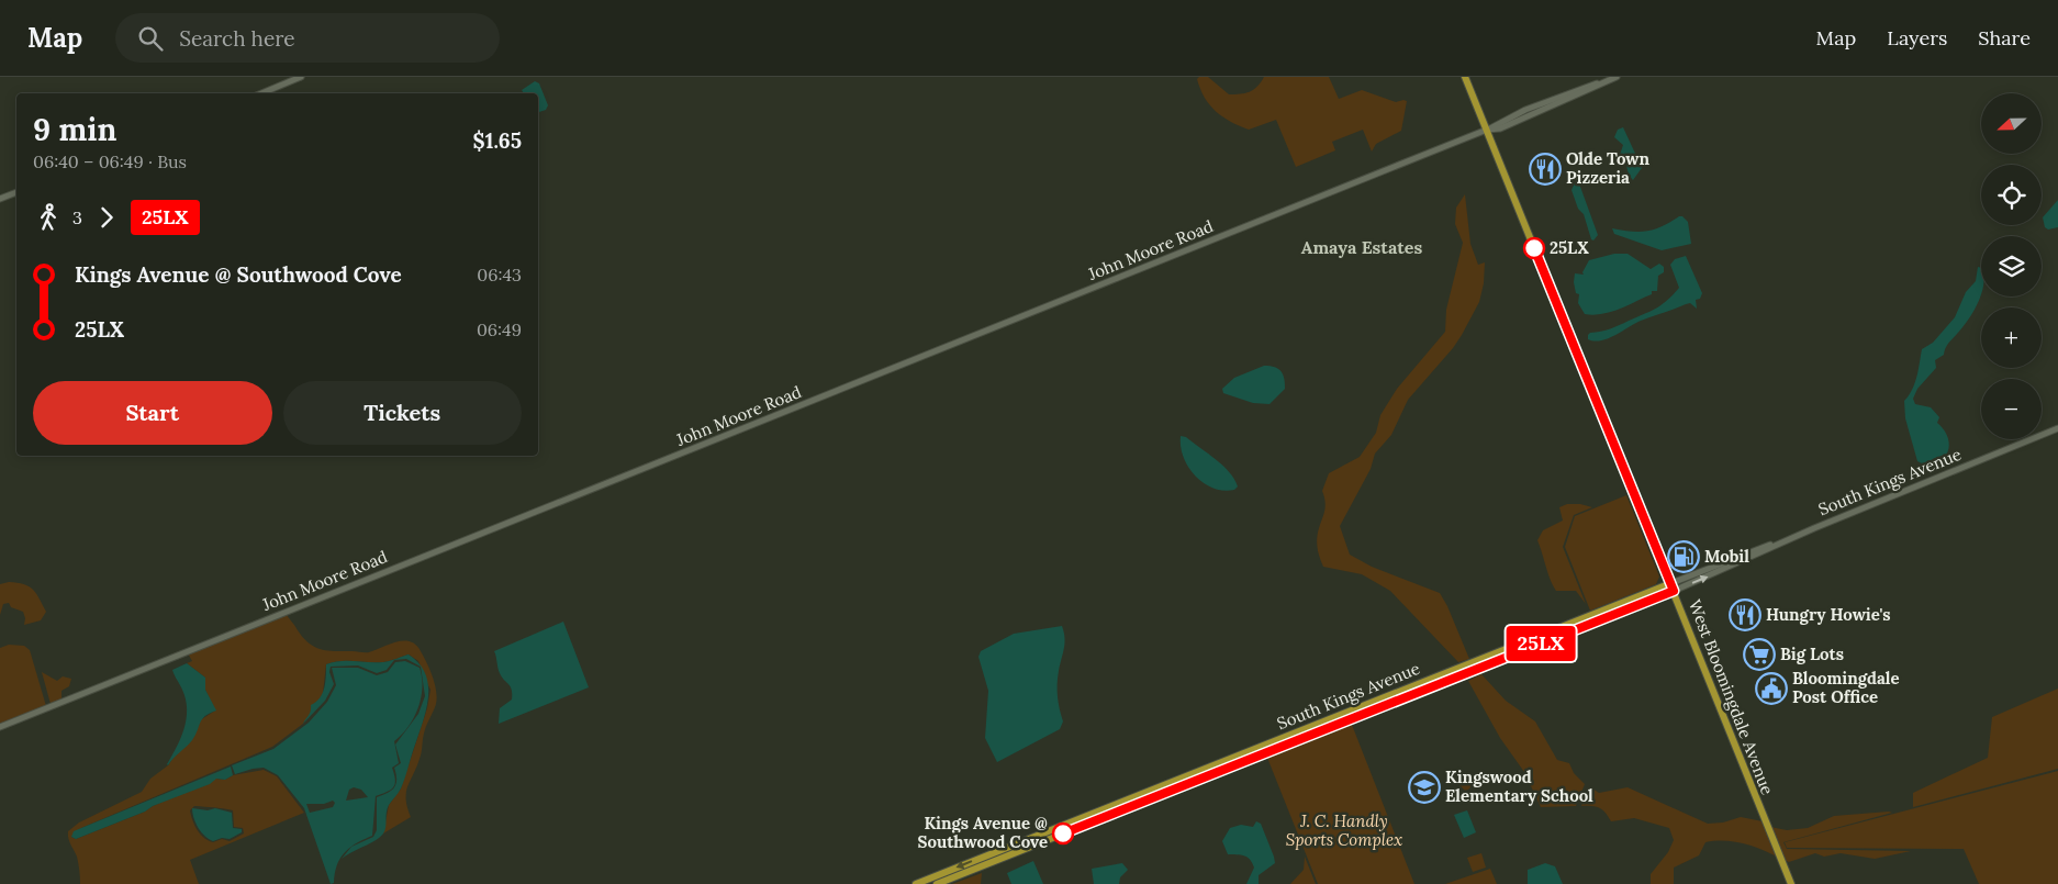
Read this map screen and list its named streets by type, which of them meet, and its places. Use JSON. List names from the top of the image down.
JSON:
{
  "streets": {
    "main road": ["South Kings Avenue", "West Bloomingdale Avenue"],
    "street": ["John Moore Road"]
  },
  "crossings": [
    ["John Moore Road", "West Bloomingdale Avenue"],
    ["South Kings Avenue", "West Bloomingdale Avenue"]
  ],
  "one_way": ["South Kings Avenue"],
  "districts": ["Amaya Estates"],
  "parks": ["J. C. Handly Sports Complex"],
  "places": {
    "restaurant": ["Olde Town Pizzeria", "Hungry Howie's"],
    "other": ["25LX", "Kings Avenue @ Southwood Cove"],
    "fuel station": ["Mobil"],
    "supermarket": ["Big Lots"],
    "public building": ["Bloomingdale Post Office"],
    "school or university": ["Kingswood Elementary School"]
  },
  "lines": ["bus line 25LX"],
  "north": "left",
  "page": {
    "header": "Map",
    "search": "Search here",
    "nav": ["Map", "Layers", "Share"],
    "on_map": "25LX",
    "map_buttons": ["+", "−"],
    "heading": ["9 min", "06:40 – 06:49 · Bus", "$1.65"],
    "legs": ["3", "25LX"],
    "list": [
      {
        "name": "Kings Avenue @ Southwood Cove",
        "value": "06:43"
      },
      {
        "name": "25LX",
        "value": "06:49"
      }
    ],
    "buttons": ["Start", "Tickets"]
  }
}
